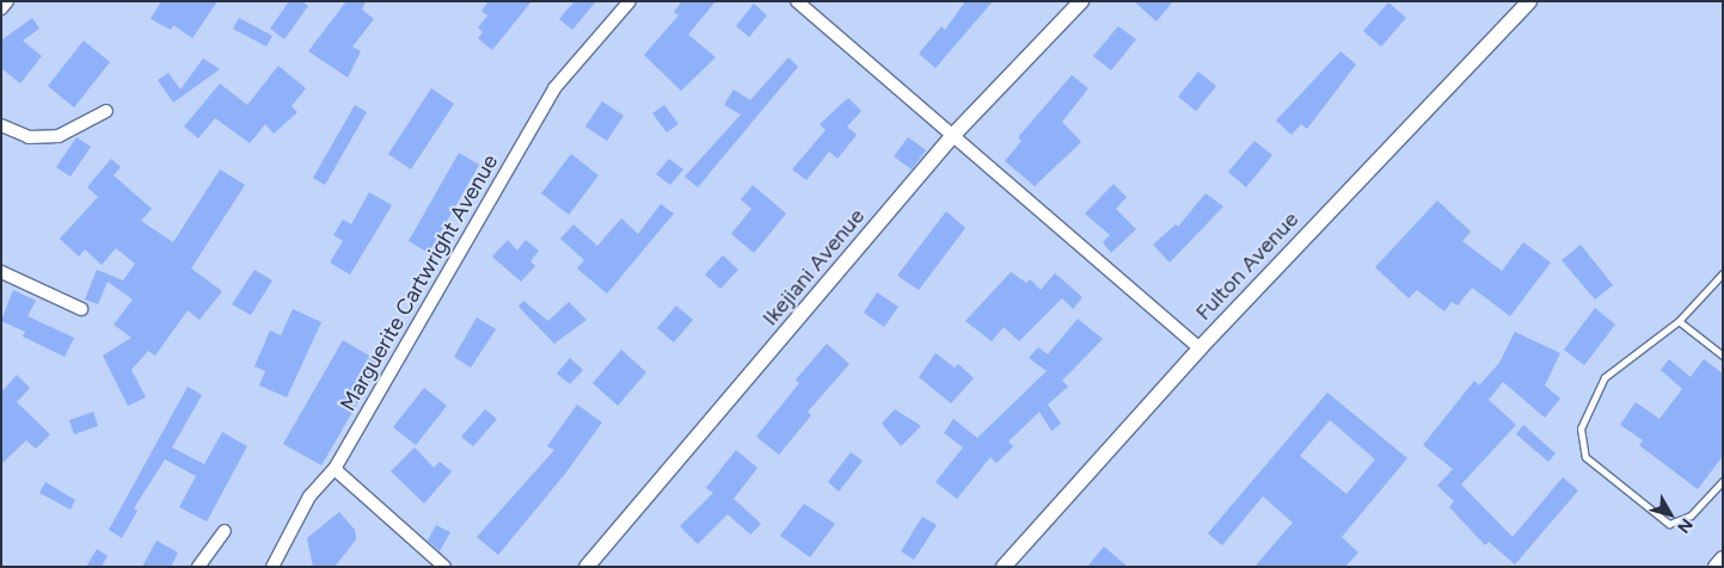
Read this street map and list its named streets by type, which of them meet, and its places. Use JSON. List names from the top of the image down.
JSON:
{
  "streets": {
    "street": ["Fulton Avenue", "Ikejiani Avenue", "Marguerite Cartwright Avenue"]
  },
  "north": "bottom right"
}
